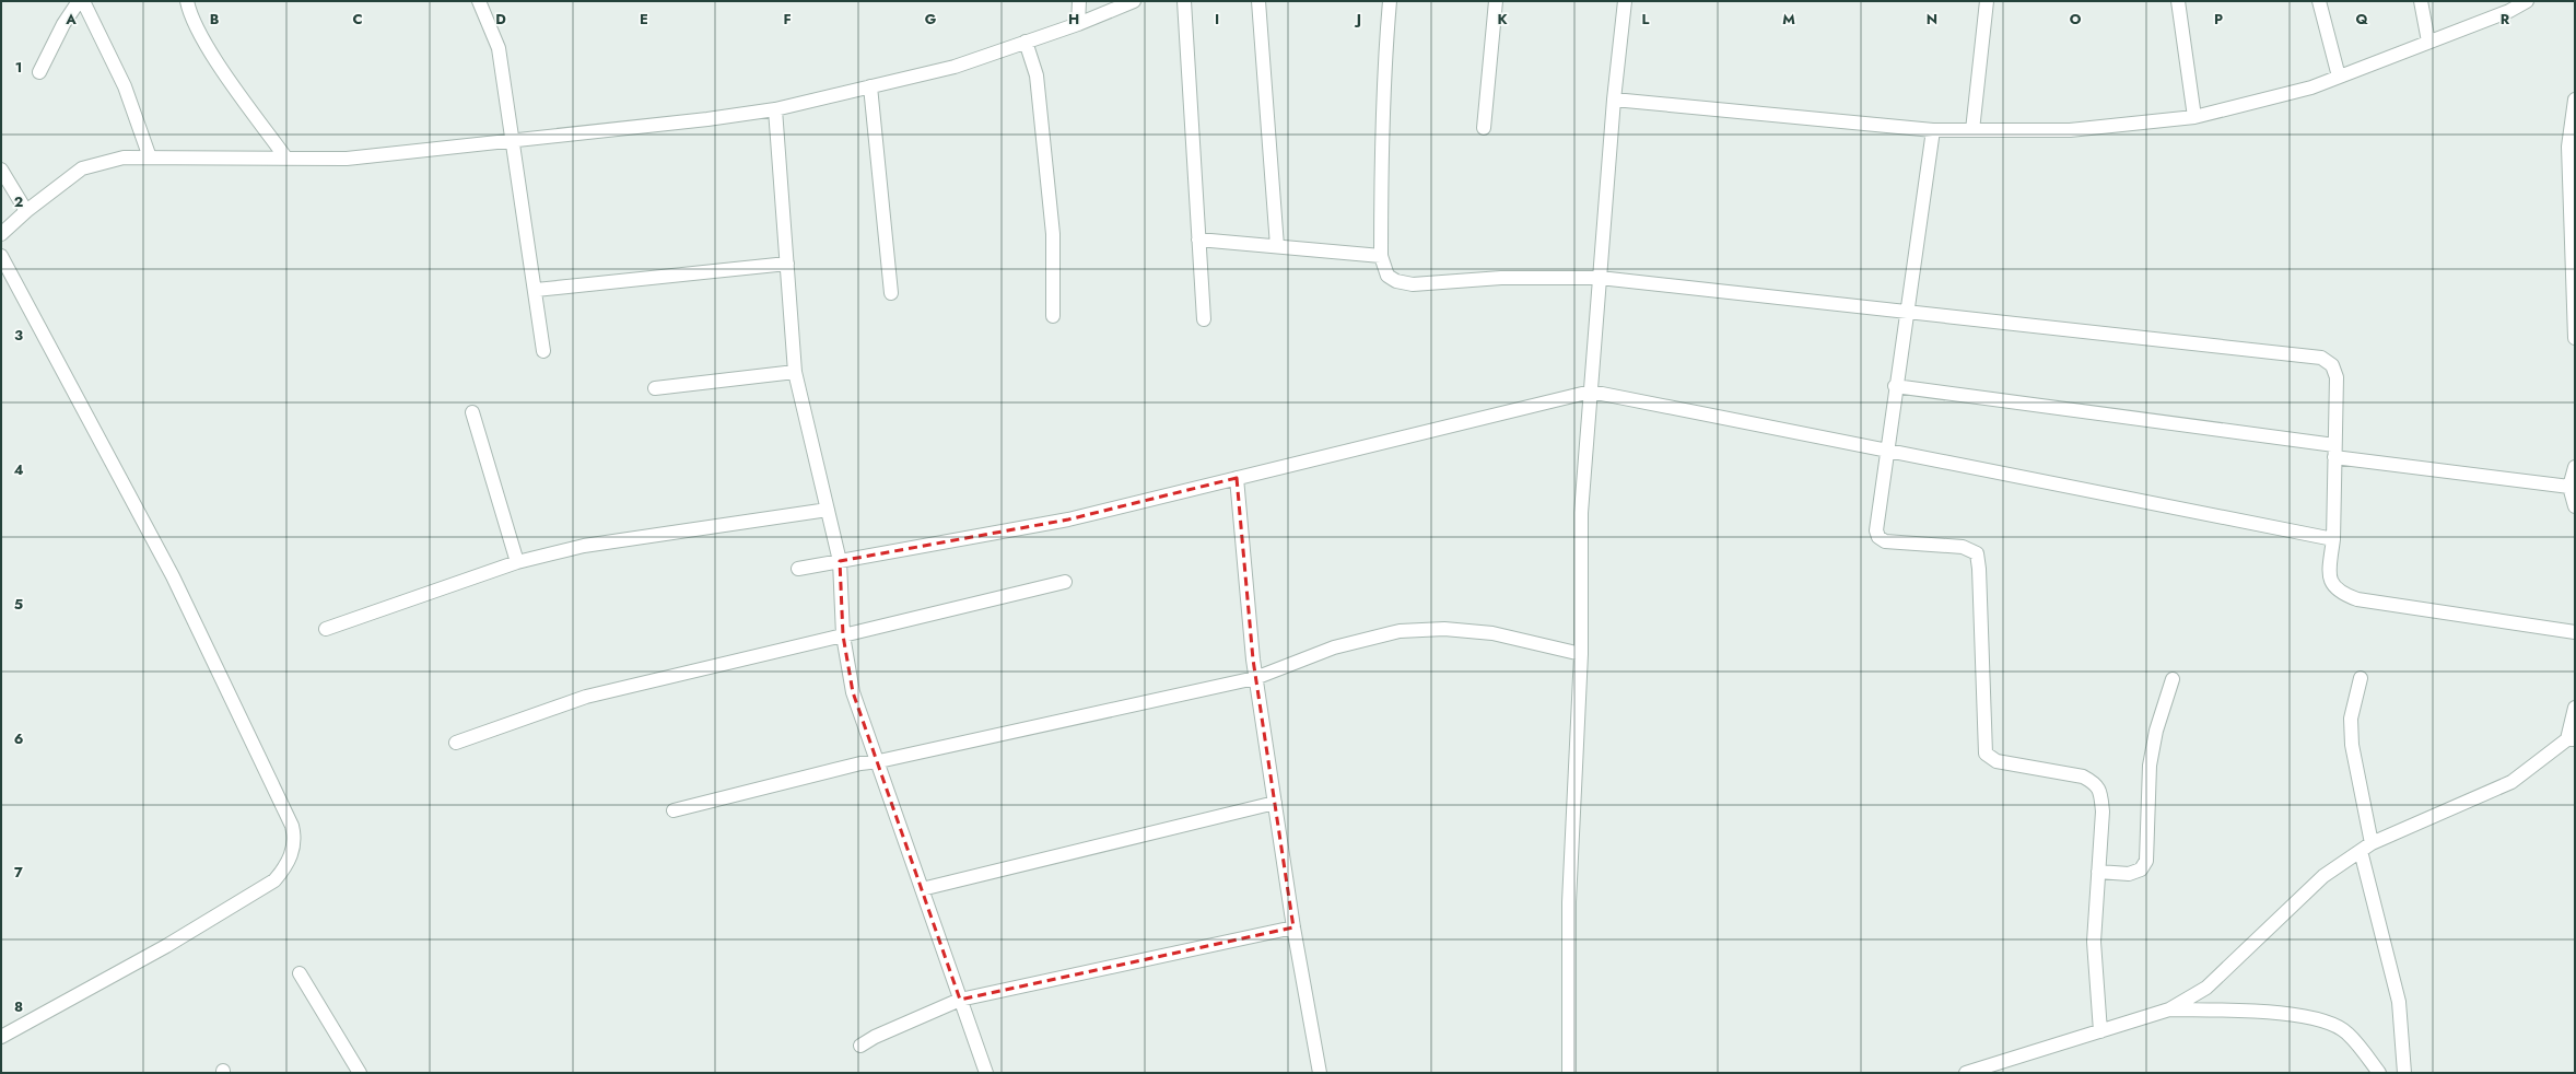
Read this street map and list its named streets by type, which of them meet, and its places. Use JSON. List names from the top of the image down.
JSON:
{
  "grid": {
    "columns": [
      "A",
      "B",
      "C",
      "D",
      "E",
      "F",
      "G",
      "H",
      "I",
      "J",
      "K",
      "L",
      "M",
      "N",
      "O",
      "P",
      "Q",
      "R"
    ],
    "rows": [
      "1",
      "2",
      "3",
      "4",
      "5",
      "6",
      "7",
      "8"
    ]
  }
}
